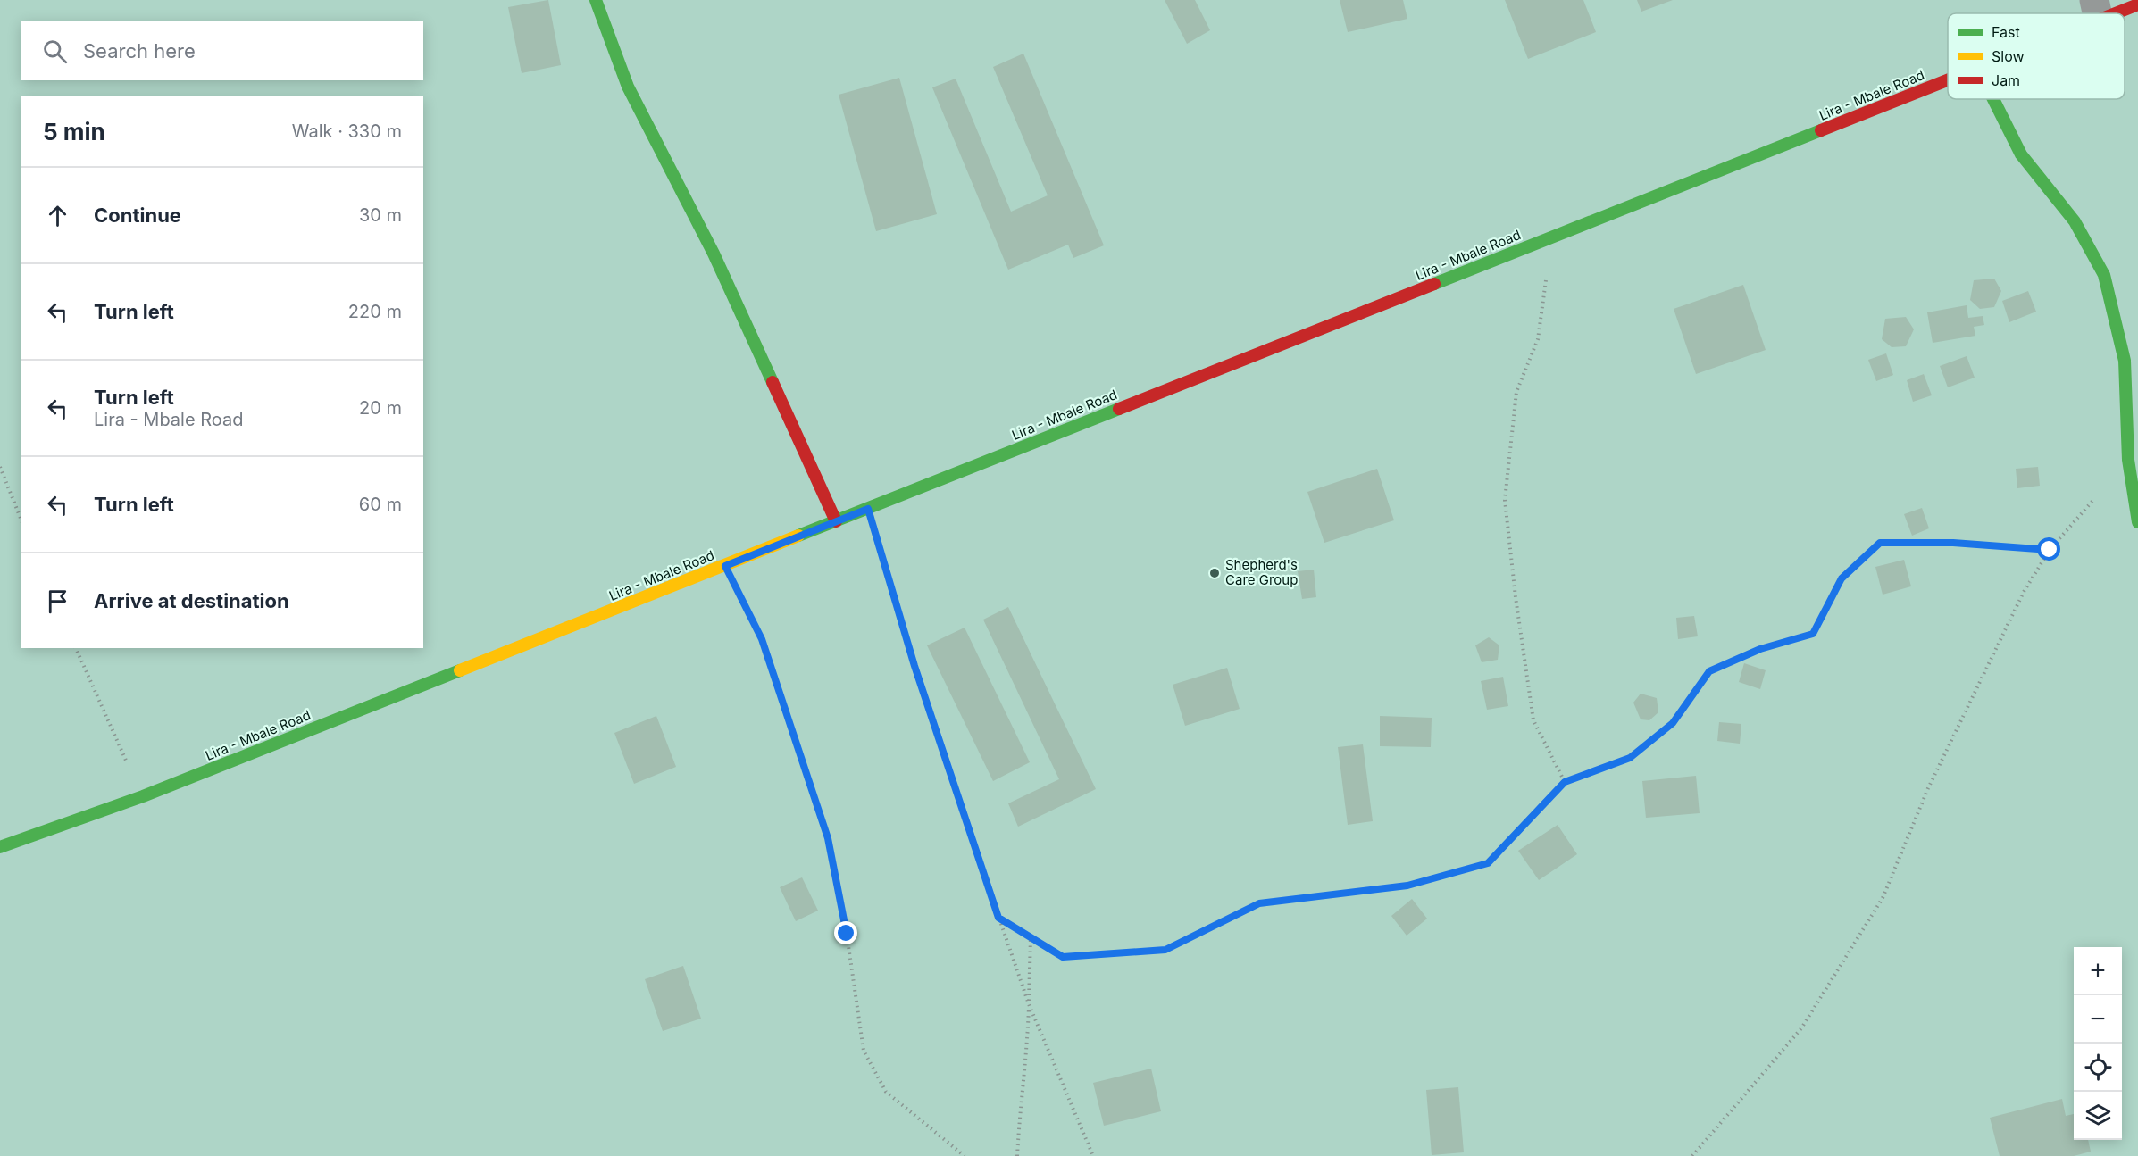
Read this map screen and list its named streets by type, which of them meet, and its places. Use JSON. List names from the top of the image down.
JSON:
{
  "streets": {
    "main road": ["Lira - Mbale Road"]
  },
  "places": ["Shepherd's Care Group"],
  "legend": ["Fast", "Slow", "Jam"],
  "page": {
    "search": "Search here",
    "heading": ["5 min", "Walk · 330 m"],
    "list": [
      ["Continue", "30 m"],
      ["Turn left", "220 m"],
      ["Turn left", "Lira - Mbale Road", "20 m"],
      ["Turn left", "60 m"],
      "Arrive at destination"
    ],
    "map_buttons": ["+", "−"]
  }
}
